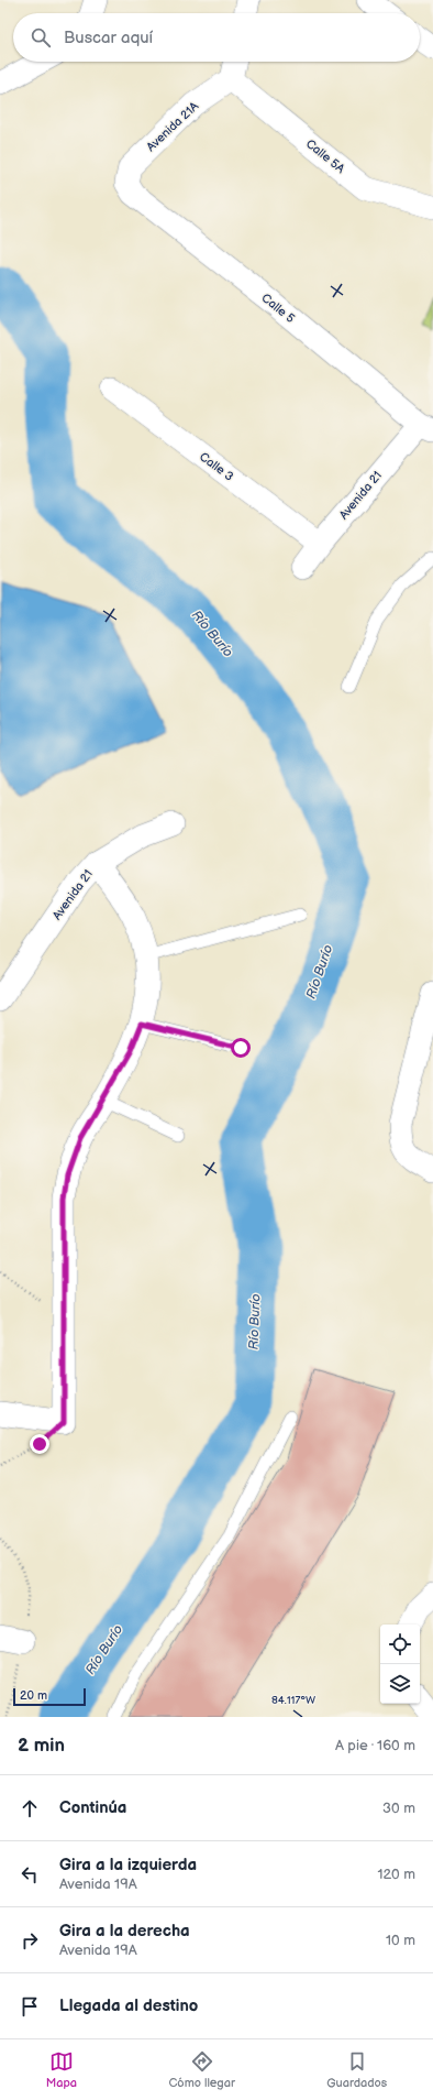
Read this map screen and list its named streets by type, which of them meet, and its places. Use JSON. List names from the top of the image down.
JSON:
{
  "streets": {
    "street": [
      "Avenida 21A",
      "Calle 5A",
      "Calle 5",
      "Calle 3",
      "Avenida 21"
    ]
  },
  "crossings": [
    ["Avenida 21A", "Calle 5A"],
    ["Avenida 21A", "Calle 5"],
    ["Calle 5", "Avenida 21"],
    ["Calle 3", "Avenida 21"]
  ],
  "water": ["Río Burío"],
  "scale_bar": "20 m",
  "page": {
    "search": "Buscar aquí",
    "scale": "20 m",
    "heading": ["2 min", "A pie · 160 m"],
    "list": [
      ["Continúa", "30 m"],
      ["Gira a la izquierda", "Avenida 19A", "120 m"],
      ["Gira a la derecha", "Avenida 19A", "10 m"],
      "Llegada al destino"
    ],
    "nav": ["Mapa", "Cómo llegar", "Guardados"]
  },
  "coordinates": ["84.117°W"]
}
